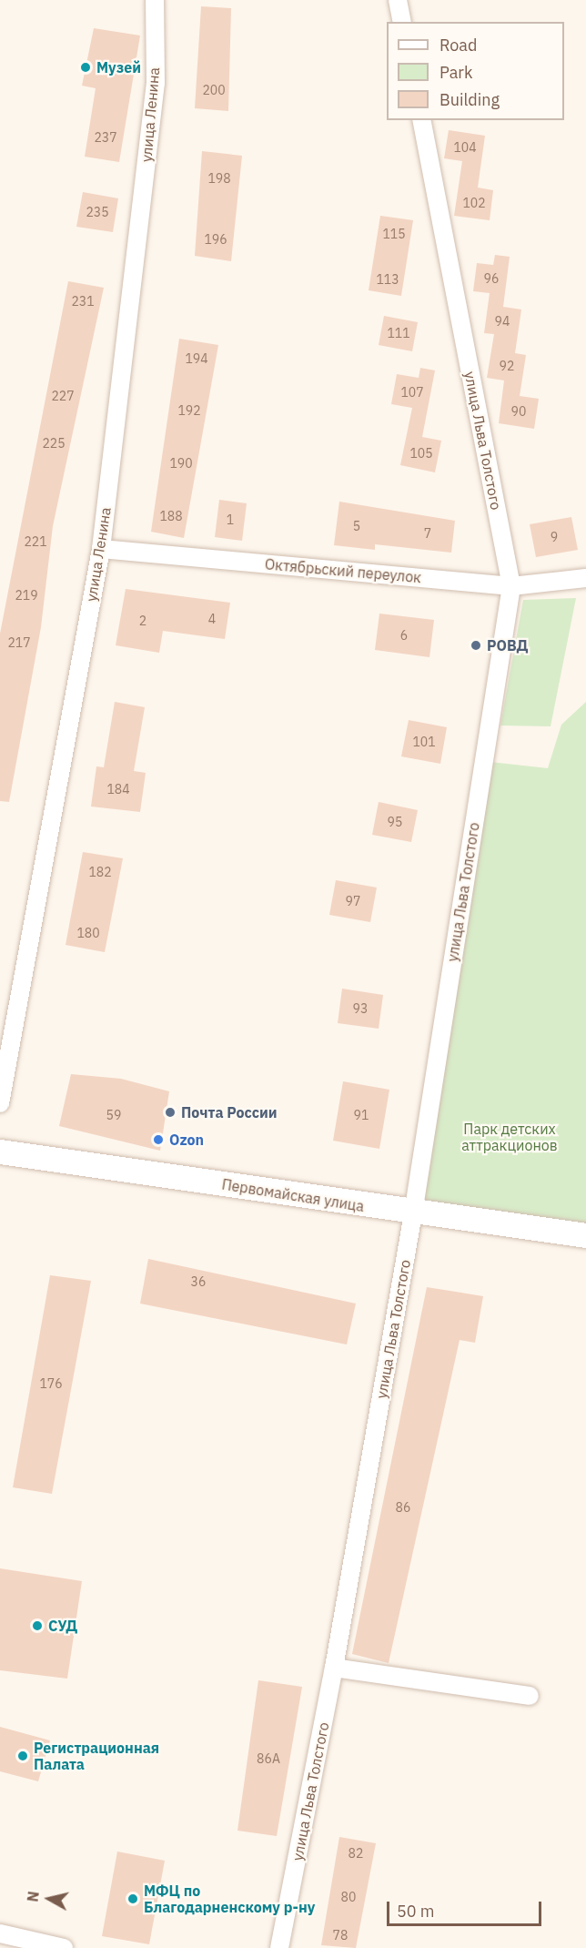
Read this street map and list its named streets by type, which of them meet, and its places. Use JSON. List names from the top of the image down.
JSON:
{
  "streets": {
    "main road": ["Первомайская улица"],
    "street": ["улица Ленина", "улица Льва Толстого", "Октябрьский переулок"]
  },
  "crossings": [
    ["улица Ленина", "Октябрьский переулок"],
    ["улица Льва Толстого", "Октябрьский переулок"],
    ["улица Льва Толстого", "Первомайская улица"]
  ],
  "parks": ["Парк детских аттракционов"],
  "places": [
    "Музей",
    "РОВД",
    "Почта России",
    "Ozon",
    "СУД",
    "Регистрационная Палата",
    "МФЦ по Благодарненскому р-ну"
  ],
  "house_numbers": [
    "200",
    "237",
    "104",
    "198",
    "102",
    "235",
    "115",
    "196",
    "96",
    "113",
    "231",
    "94",
    "111",
    "194",
    "92",
    "107",
    "227",
    "192",
    "90",
    "225",
    "105",
    "190",
    "188",
    "1",
    "5",
    "7",
    "9",
    "221",
    "219",
    "4",
    "2",
    "6",
    "217",
    "101",
    "184",
    "95",
    "182",
    "97",
    "180",
    "93",
    "59",
    "91",
    "36",
    "176",
    "86",
    "86А",
    "82",
    "80",
    "78"
  ],
  "legend": ["Road", "Park", "Building"],
  "scale_bar": "50 m",
  "north": "left"
}
